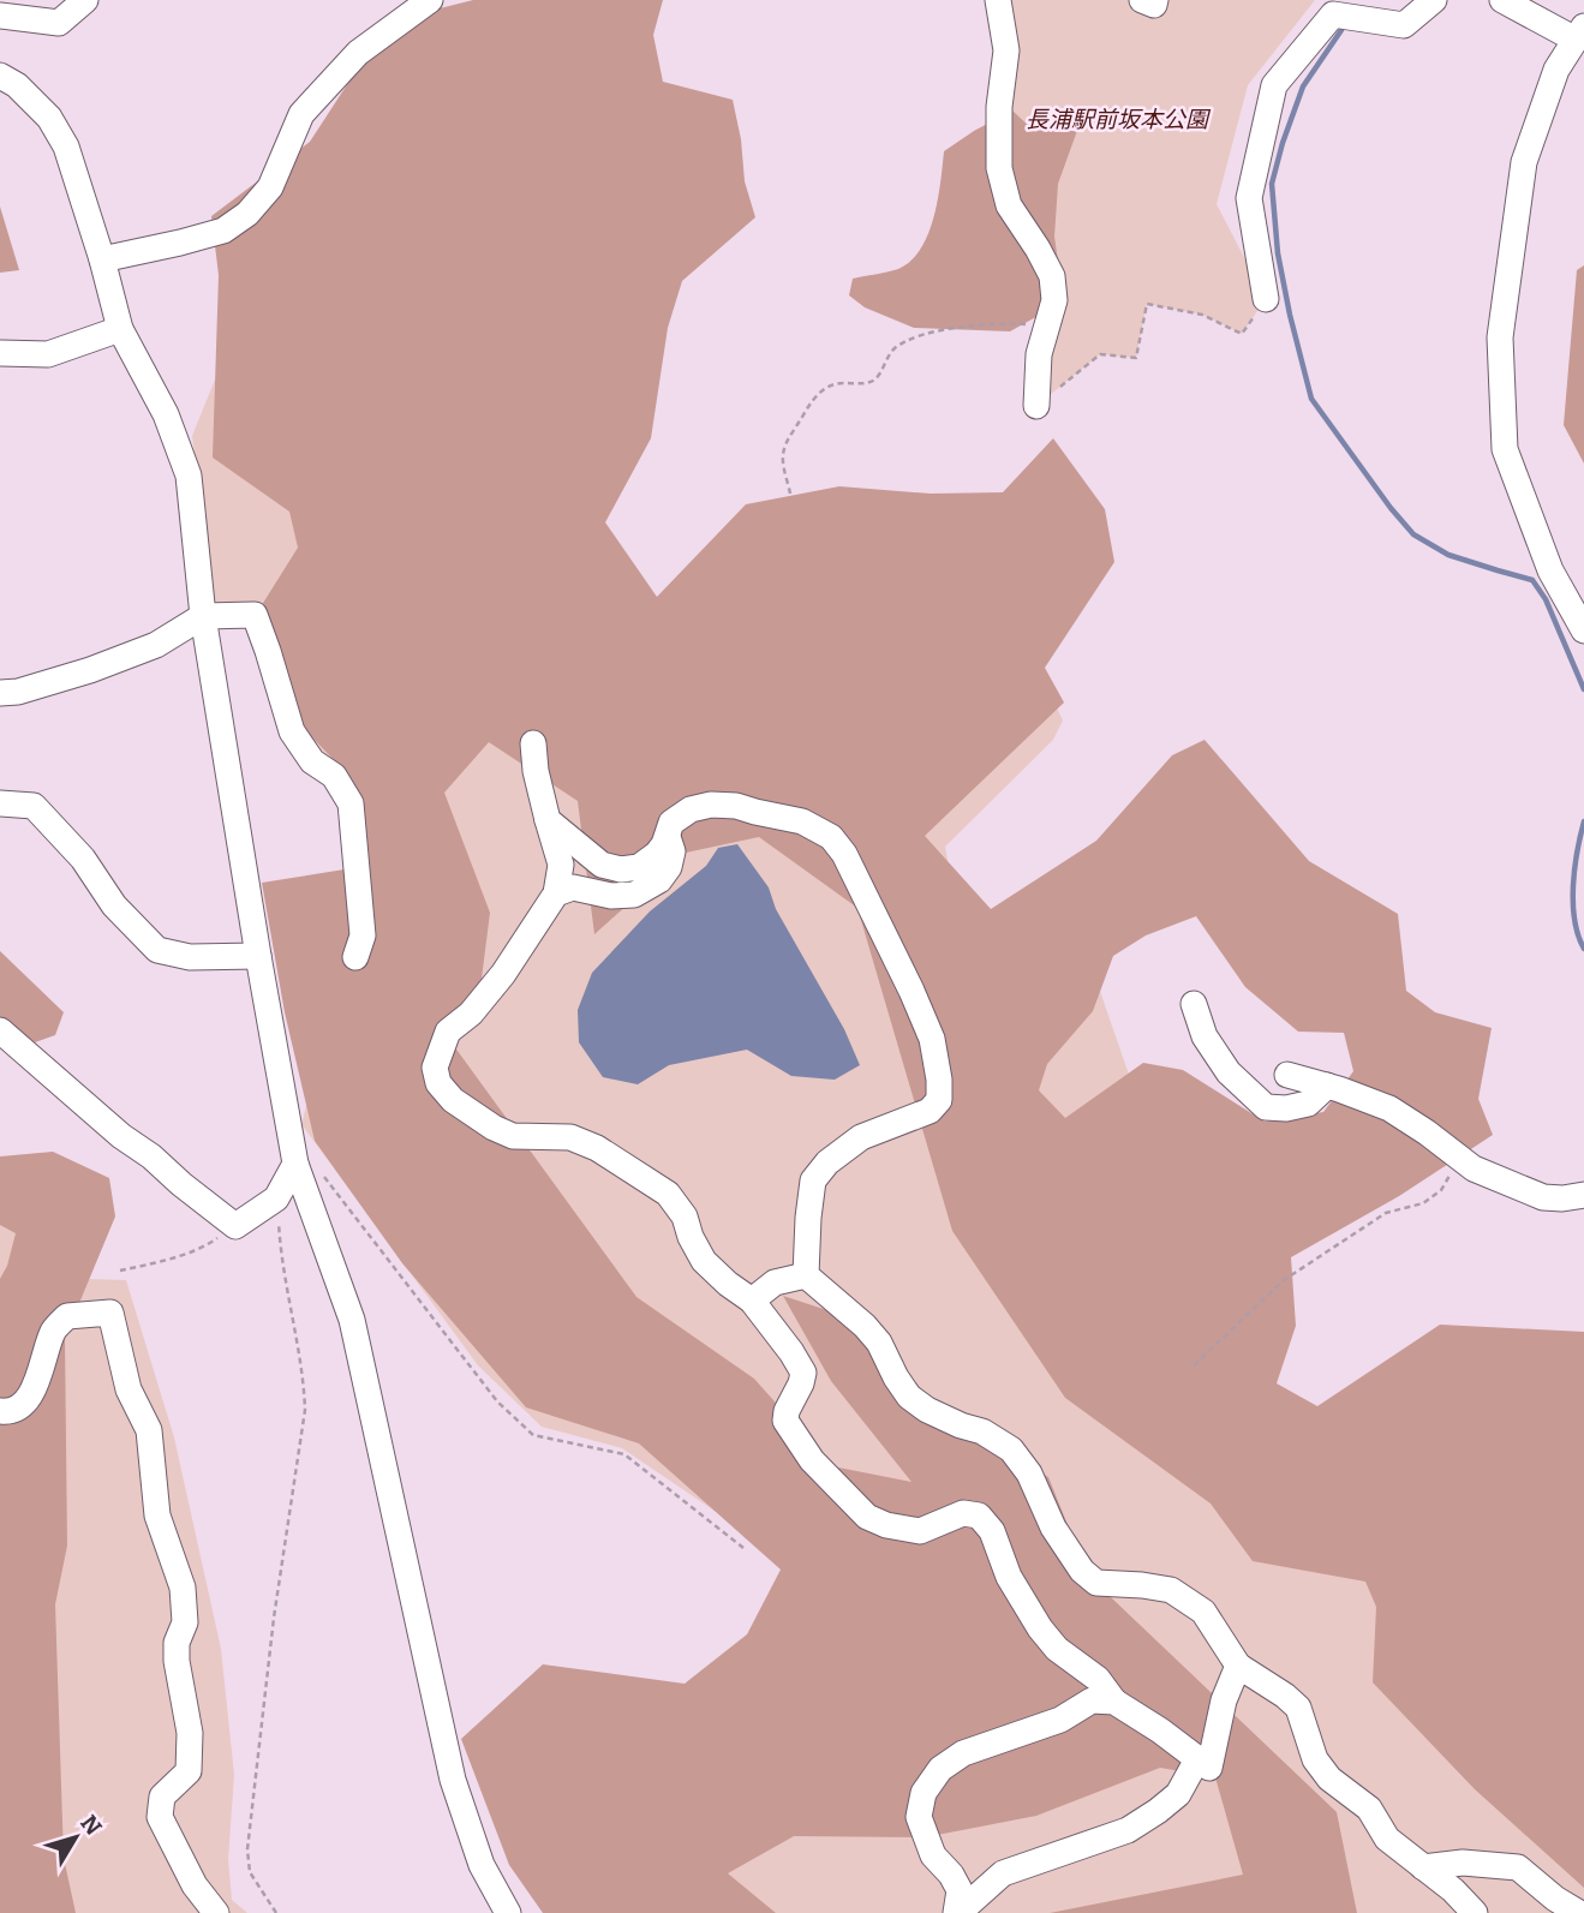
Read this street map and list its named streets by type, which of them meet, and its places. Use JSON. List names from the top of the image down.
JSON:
{
  "parks": ["長浦駅前坂本公園"],
  "north": "top right"
}
